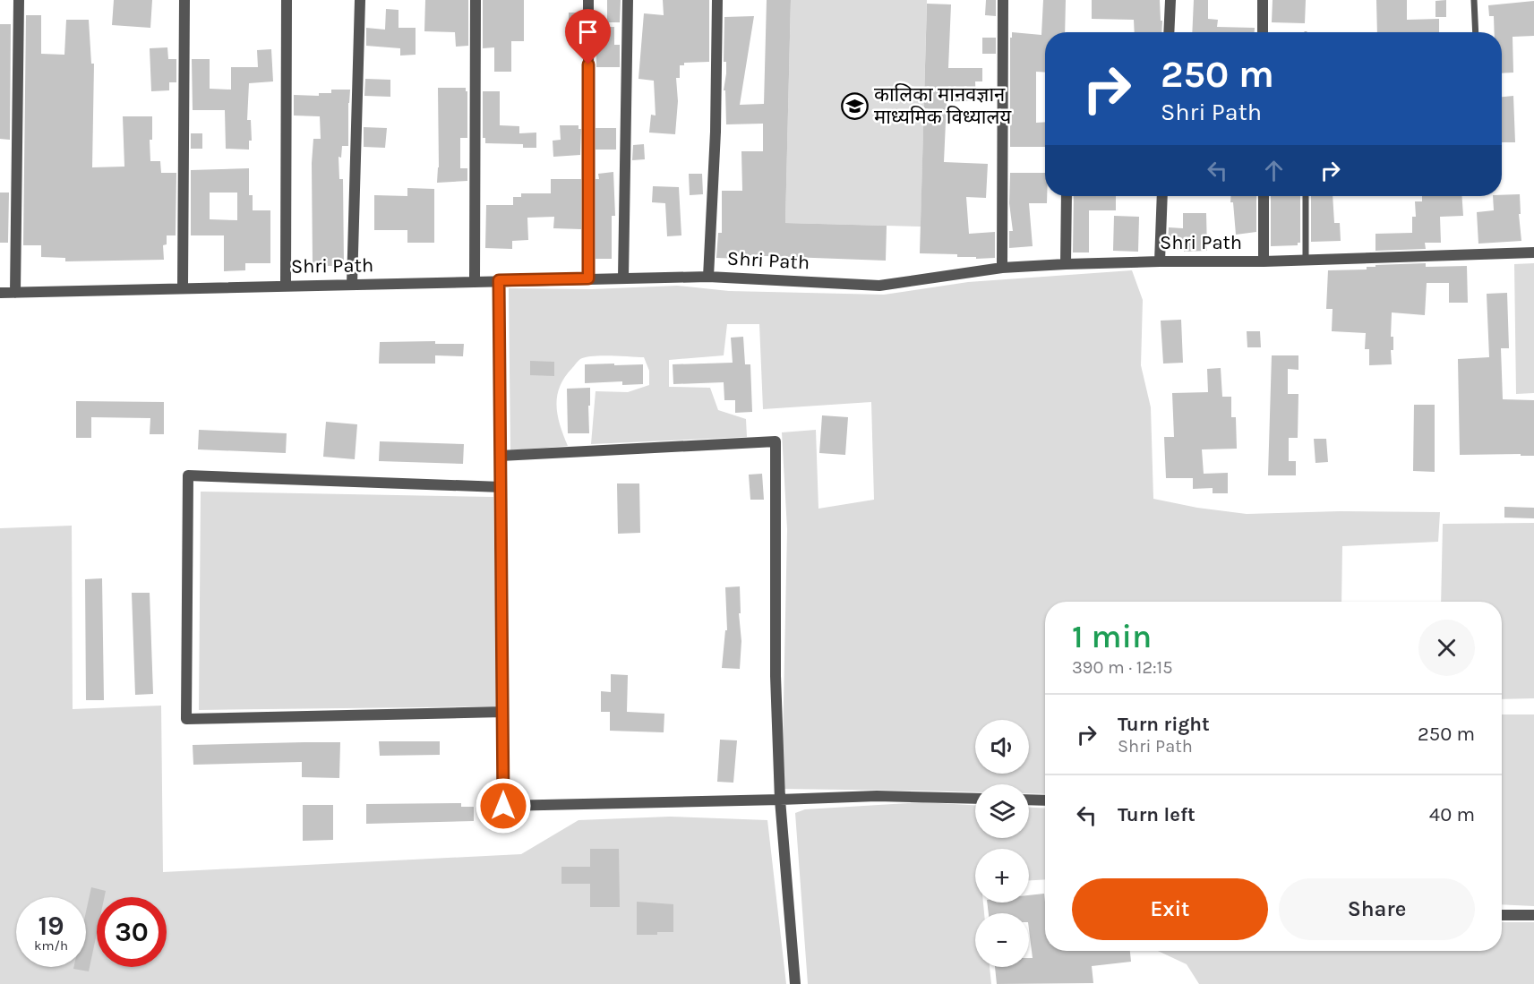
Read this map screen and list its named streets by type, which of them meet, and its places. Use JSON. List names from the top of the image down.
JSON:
{
  "streets": {
    "street": ["Shri Path"]
  },
  "places": {
    "school or university": ["कालिका मानवज्ञान माध्यमिक विध्यालय"]
  },
  "page": {
    "turn": ["250 m", "Shri Path"],
    "heading": ["1 min", "390 m · 12:15"],
    "list": [
      {
        "name": "Turn right",
        "note": "Shri Path",
        "value": "250 m"
      },
      {
        "name": "Turn left",
        "value": "40 m"
      }
    ],
    "map_buttons": ["+", "−"],
    "buttons": ["Exit", "Share"],
    "speed": "19 km/h",
    "limit": "30"
  }
}
